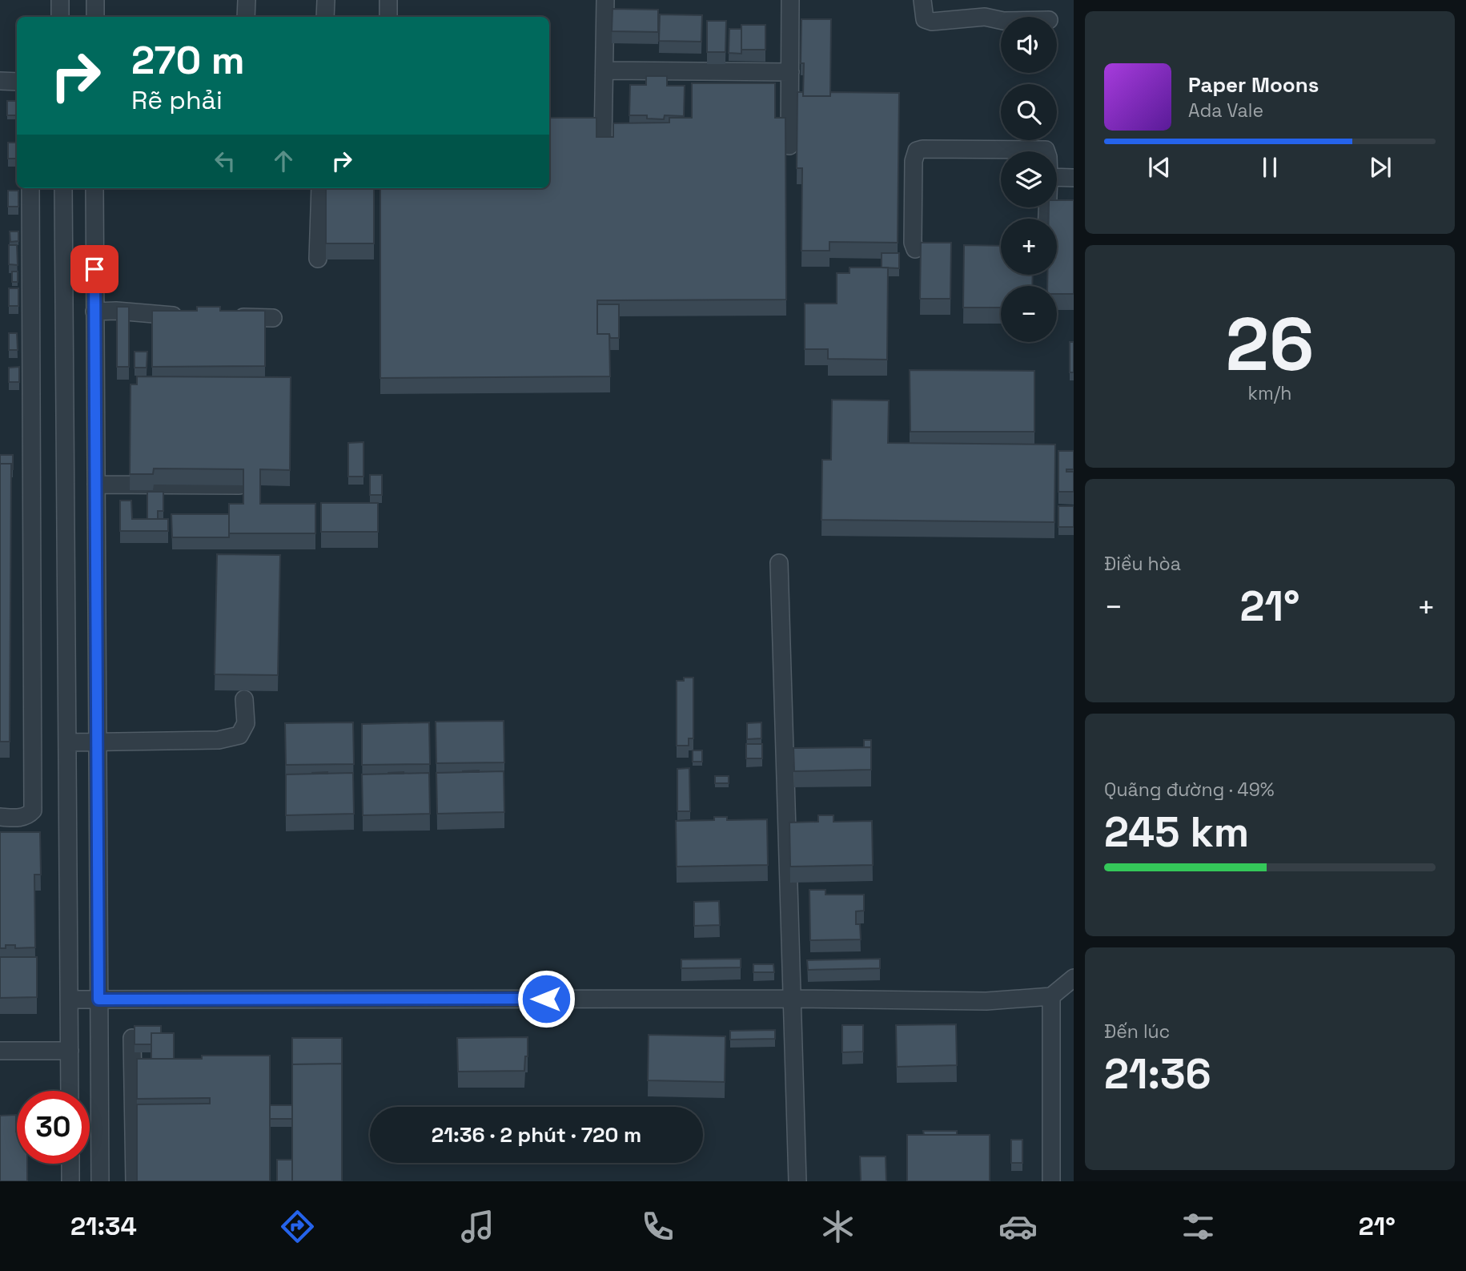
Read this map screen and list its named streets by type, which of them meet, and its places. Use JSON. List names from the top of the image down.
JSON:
{
  "page": {
    "map_buttons": ["+", "−"],
    "turn": ["270 m", "Rẽ phải"],
    "song": ["Paper Moons", "Ada Vale"],
    "tile": [
      ["26", "km/h"],
      "Điều hòa",
      ["Quãng đường · 49%", "245 km"],
      ["Đến lúc", "21:36"]
    ],
    "heat": ["−", "21°", "+"],
    "limit": "30",
    "trip": "21:36 · 2 phút · 720 m",
    "tabs": ["21:34", "21°"]
  }
}
